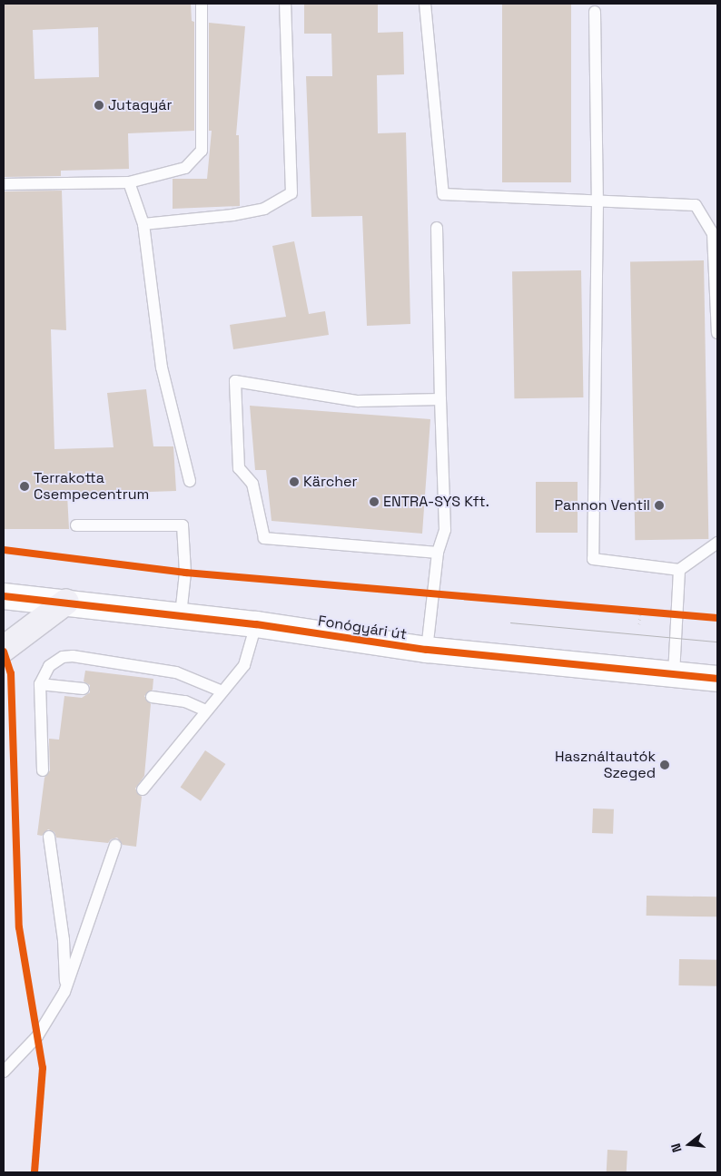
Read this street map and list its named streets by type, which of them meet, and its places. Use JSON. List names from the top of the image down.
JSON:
{
  "streets": {
    "street": ["Fonógyári út"]
  },
  "places": [
    "Jutagyár",
    "Kärcher",
    "Terrakotta Csempecentrum",
    "ENTRA-SYS Kft.",
    "Pannon Ventil",
    "Használtautók Szeged"
  ],
  "north": "left"
}
